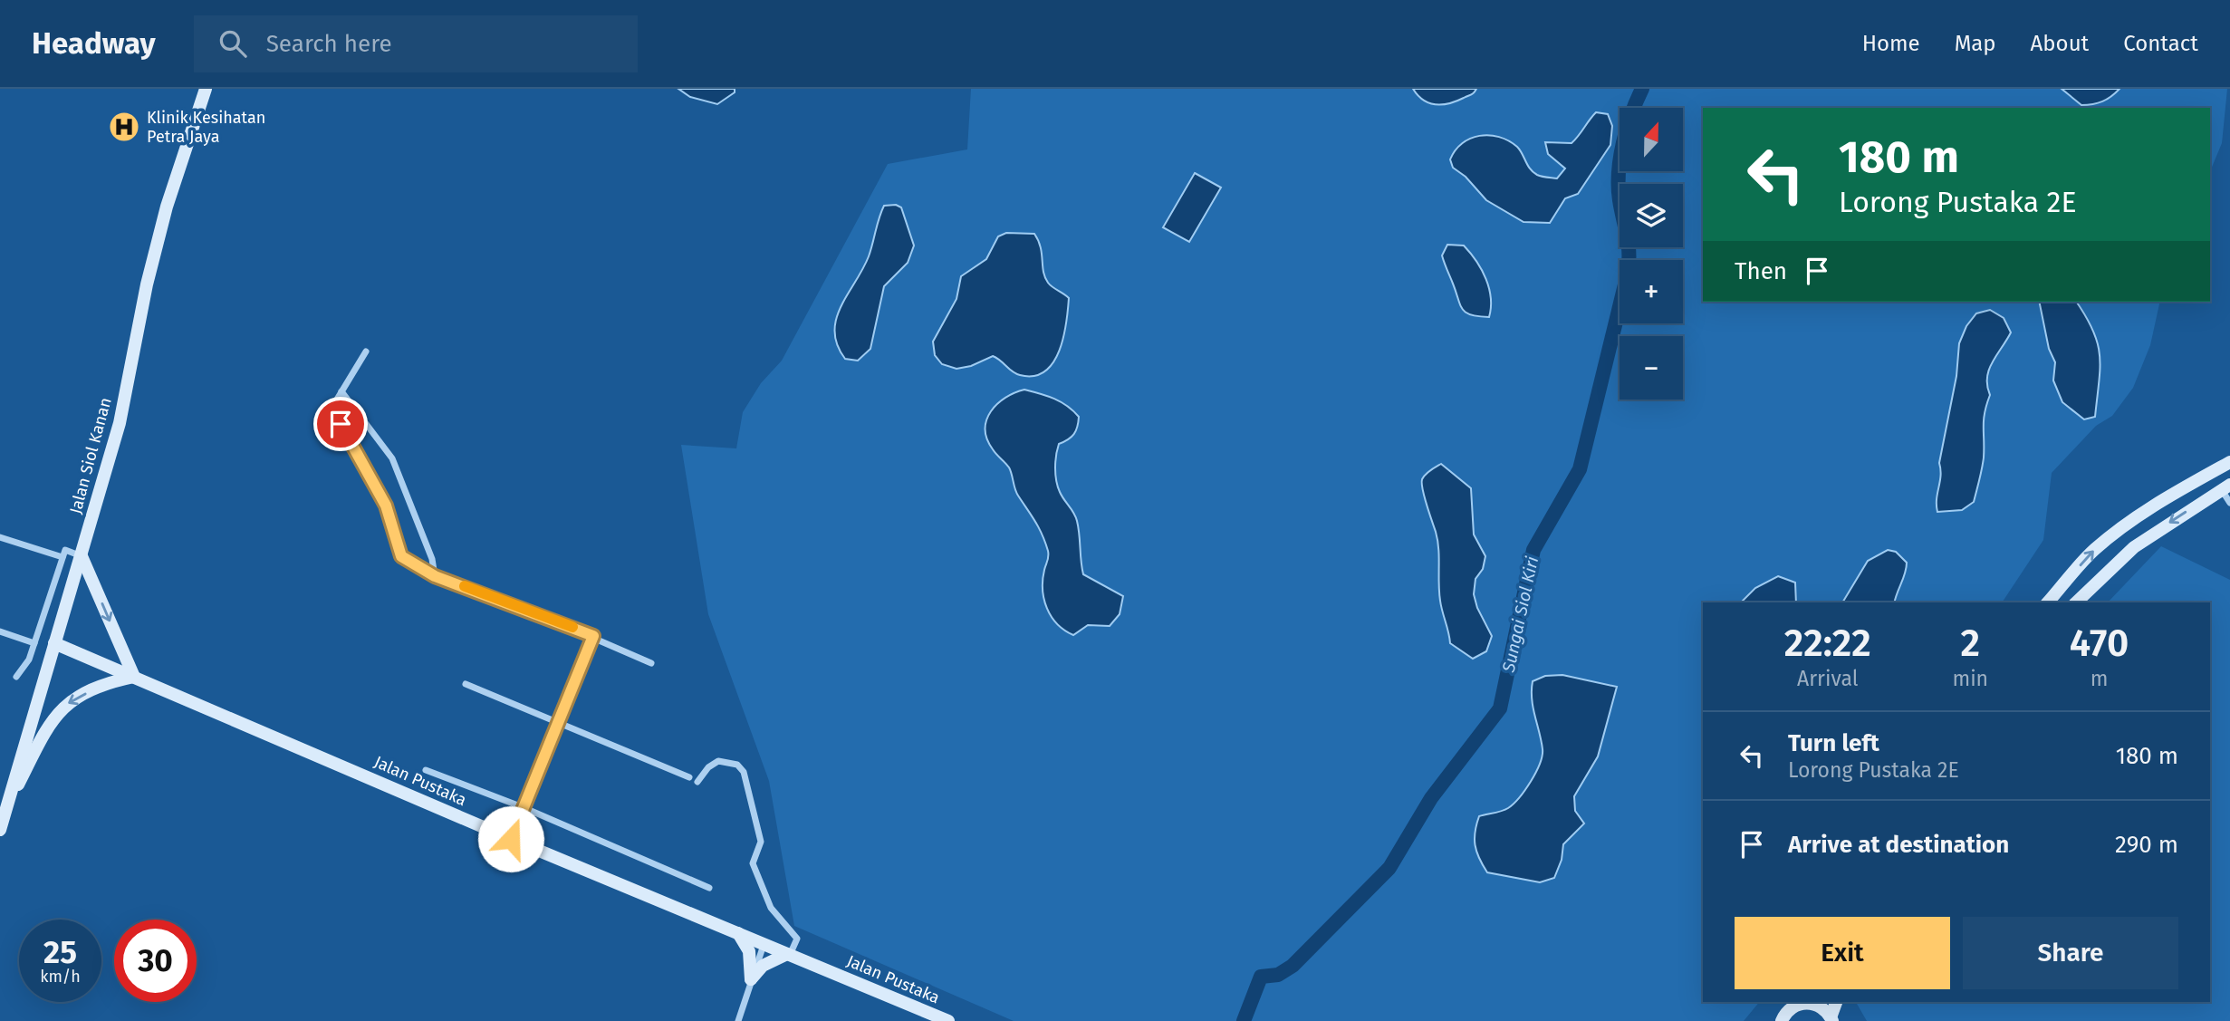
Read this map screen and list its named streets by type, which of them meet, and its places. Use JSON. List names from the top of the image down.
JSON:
{
  "streets": {
    "street": ["Jalan Siol Kanan", "Jalan Pustaka"]
  },
  "crossings": [
    ["Jalan Siol Kanan", "Jalan Pustaka"]
  ],
  "water": ["Sungai Siol Kiri"],
  "places": {
    "hospital": ["Klinik Kesihatan Petra Jaya"]
  },
  "north": "top",
  "page": {
    "header": "Headway",
    "search": "Search here",
    "nav": [
      "Home",
      "Map",
      "About",
      "Contact"
    ],
    "map_buttons": ["+", "−"],
    "turn": ["180 m", "Lorong Pustaka 2E"],
    "then": "Then",
    "eta": [
      "22:22",
      "Arrival",
      "2",
      "min",
      "470",
      "m"
    ],
    "list": [
      {
        "name": "Turn left",
        "note": "Lorong Pustaka 2E",
        "value": "180 m"
      },
      {
        "name": "Arrive at destination",
        "value": "290 m"
      }
    ],
    "buttons": ["Exit", "Share"],
    "speed": "25 km/h",
    "limit": "30"
  }
}
